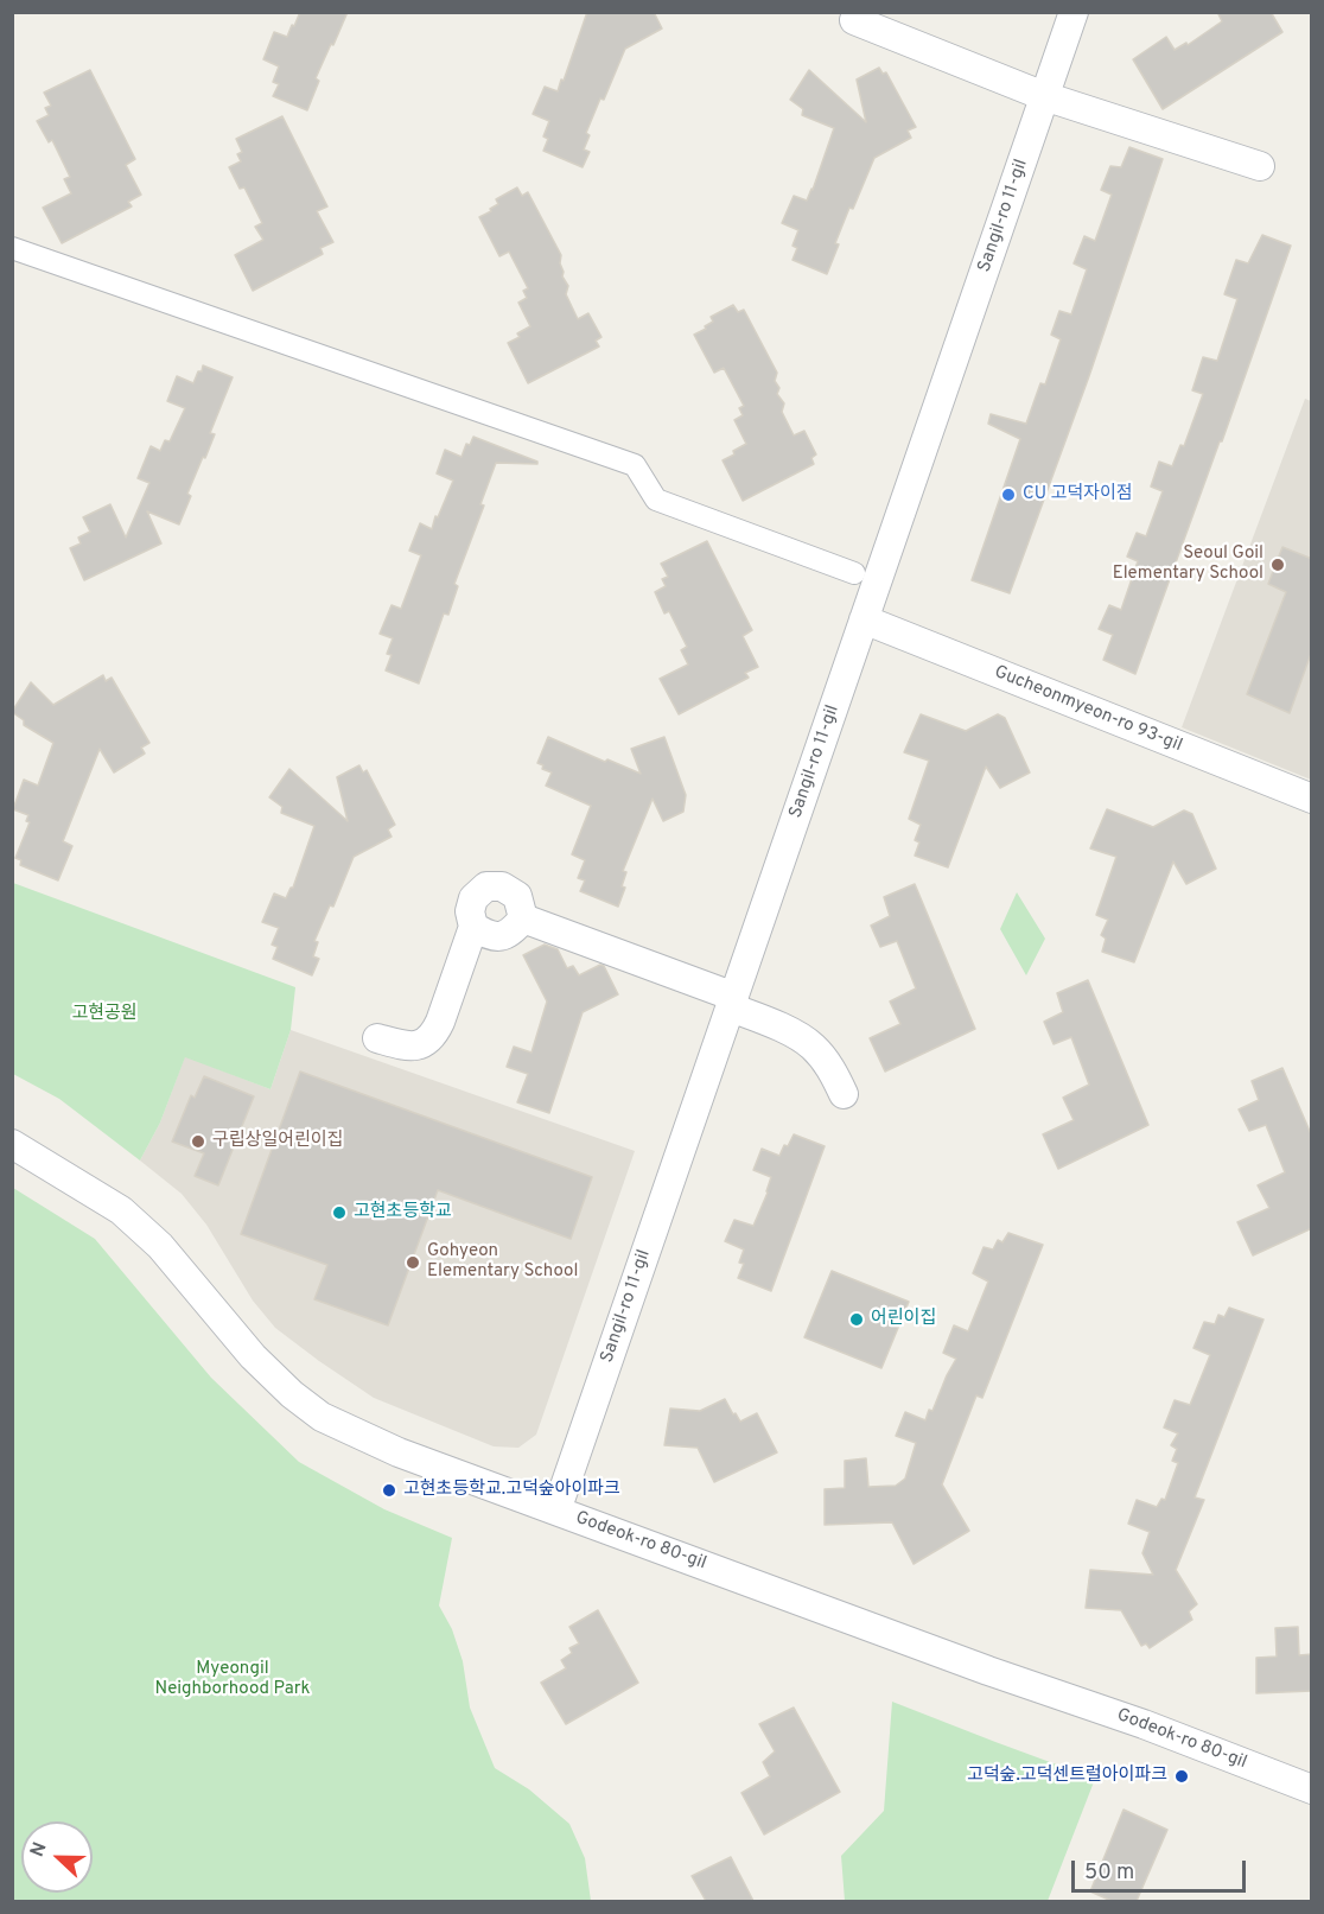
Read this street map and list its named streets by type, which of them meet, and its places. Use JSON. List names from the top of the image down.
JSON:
{
  "streets": {
    "street": ["Sangil-ro 11-gil", "Gucheonmyeon-ro 93-gil", "Godeok-ro 80-gil"]
  },
  "crossings": [
    ["Sangil-ro 11-gil", "Gucheonmyeon-ro 93-gil"],
    ["Sangil-ro 11-gil", "Godeok-ro 80-gil"]
  ],
  "parks": ["고현공원", "Myeongil Neighborhood Park"],
  "places": [
    "CU 고덕자이점",
    "Seoul Goil Elementary School",
    "구립상일어린이집",
    "고현초등학교",
    "Gohyeon Elementary School",
    "어린이집",
    "고현초등학교.고덕숲아이파크",
    "고덕숲.고덕센트럴아이파크"
  ],
  "scale_bar": "50 m",
  "north": "left"
}
